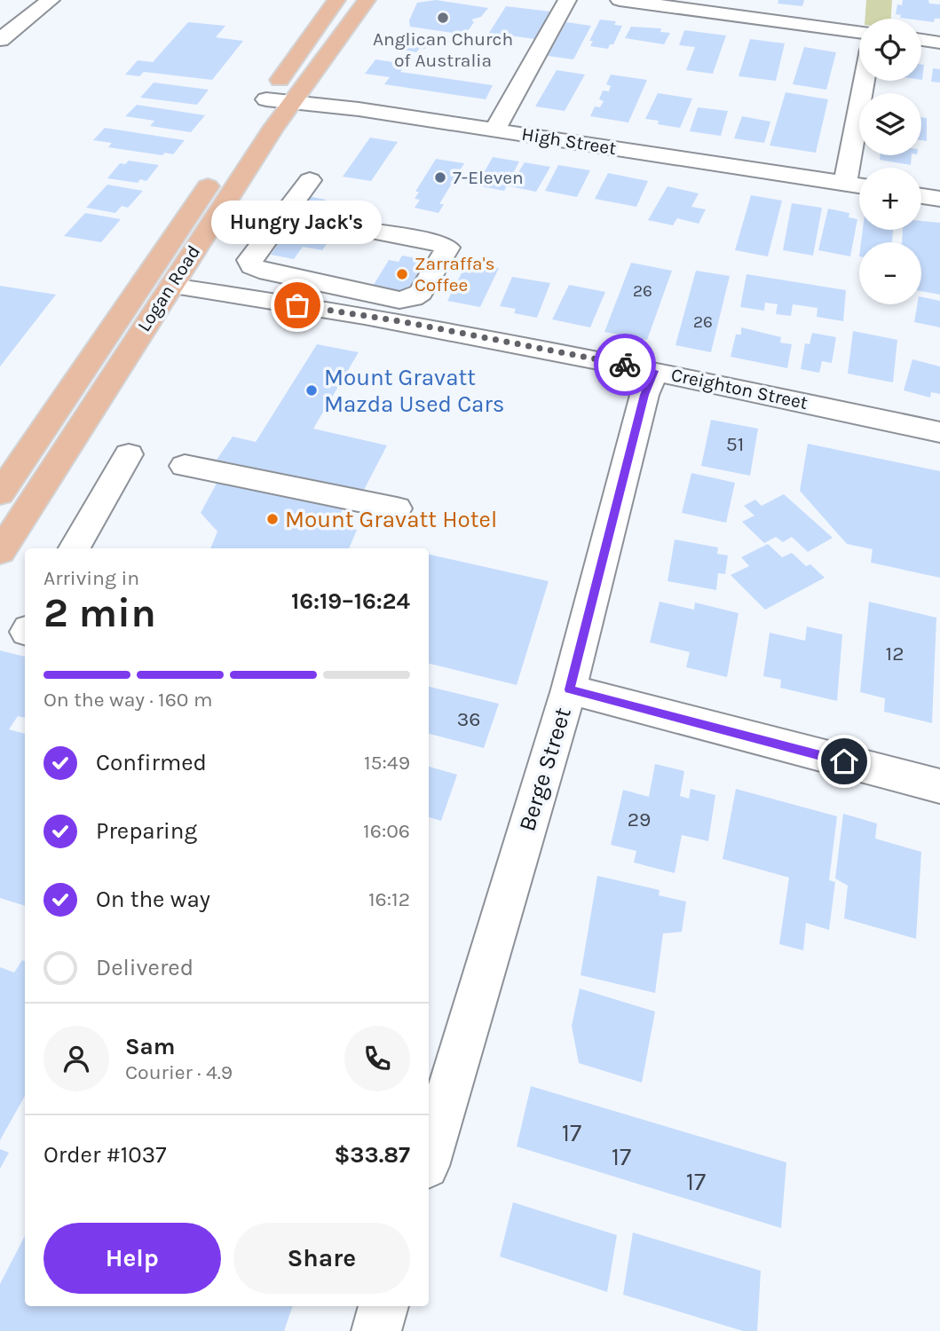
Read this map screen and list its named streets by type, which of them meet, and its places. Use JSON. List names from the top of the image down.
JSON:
{
  "streets": {
    "main road": ["Logan Road"],
    "street": ["High Street", "Creighton Street", "Berge Street"]
  },
  "crossings": [
    ["High Street", "Logan Road"],
    ["Logan Road", "Creighton Street"],
    ["Creighton Street", "Berge Street"]
  ],
  "places": [
    "Anglican Church of Australia",
    "7-Eleven",
    "Zarraffa's Coffee",
    "Hungry Jack's",
    "Mount Gravatt Mazda Used Cars",
    "Mount Gravatt Hotel"
  ],
  "house_numbers": [
    "26",
    "26",
    "51",
    "12",
    "36",
    "29",
    "17",
    "17",
    "17"
  ],
  "page": {
    "map_buttons": ["+", "−"],
    "bubble": "Hungry Jack's",
    "heading": ["2 min", "Arriving in", "16:19–16:24"],
    "panel": [
      "Sam",
      "Courier · 4.9",
      "Order #1037",
      "$33.87"
    ],
    "bar": "On the way · 160 m",
    "list": [
      ["Confirmed", "15:49"],
      ["Preparing", "16:06"],
      ["On the way", "16:12"],
      "Delivered"
    ],
    "buttons": ["Help", "Share"]
  }
}
